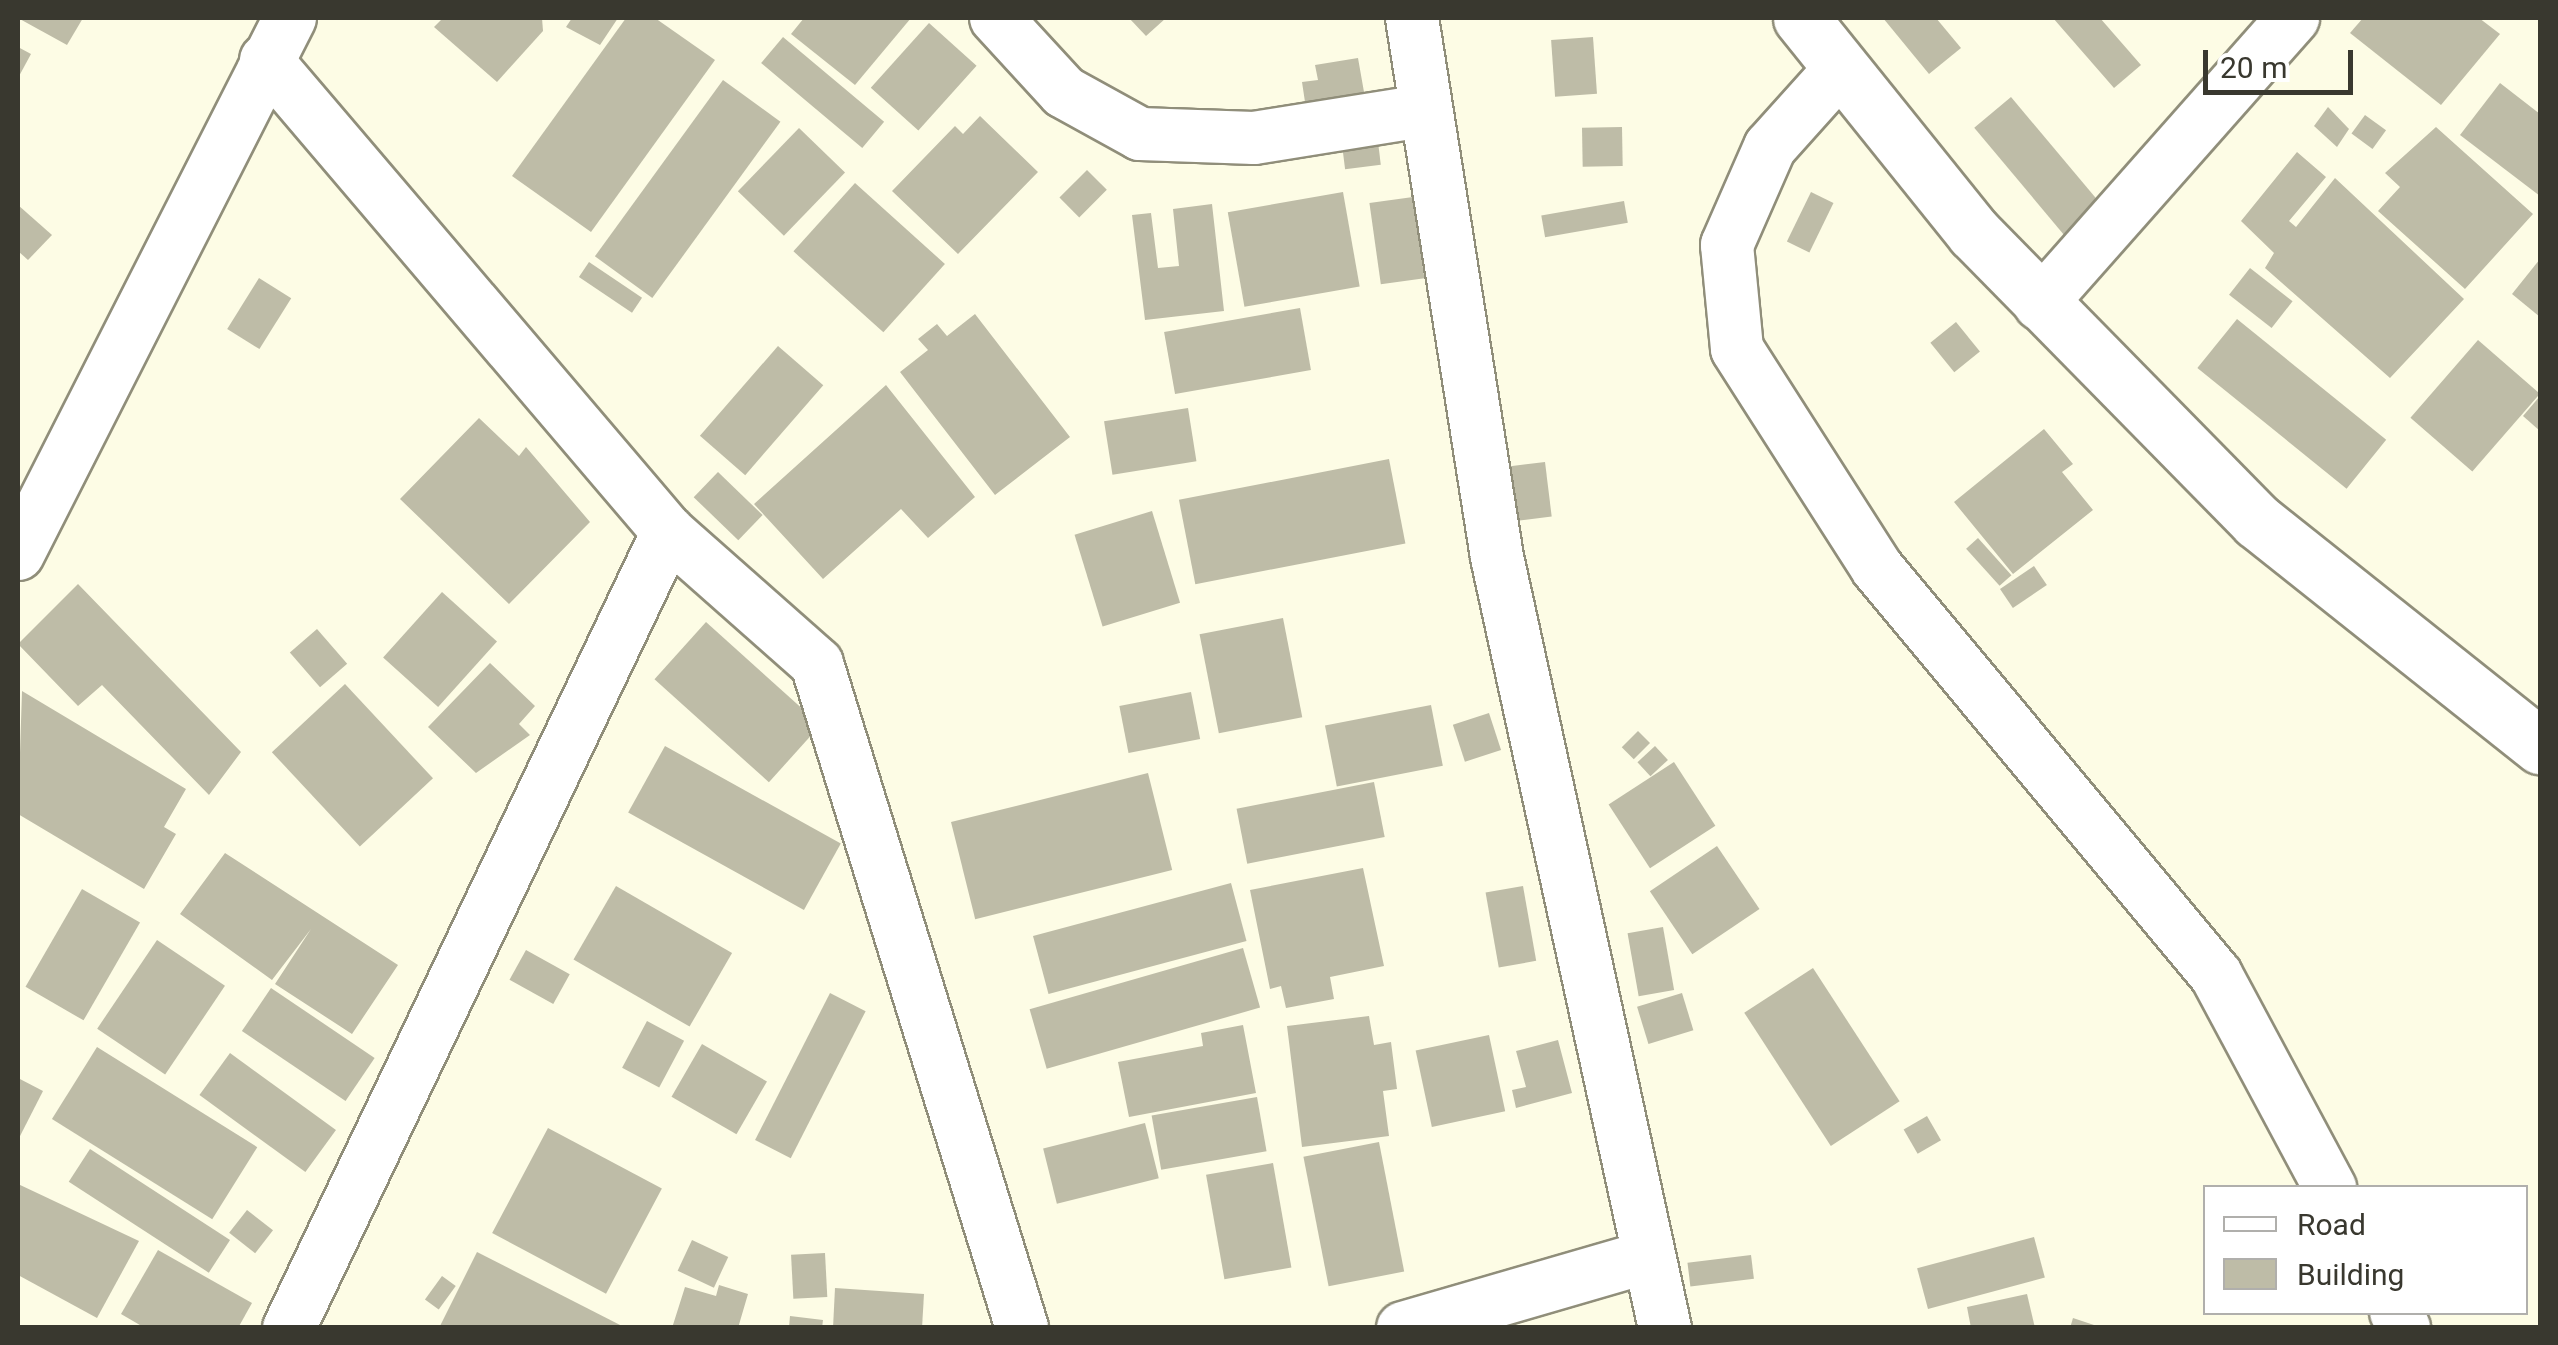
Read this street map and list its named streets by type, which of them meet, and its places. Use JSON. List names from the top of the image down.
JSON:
{
  "legend": ["Road", "Building"],
  "scale_bar": "20 m"
}
